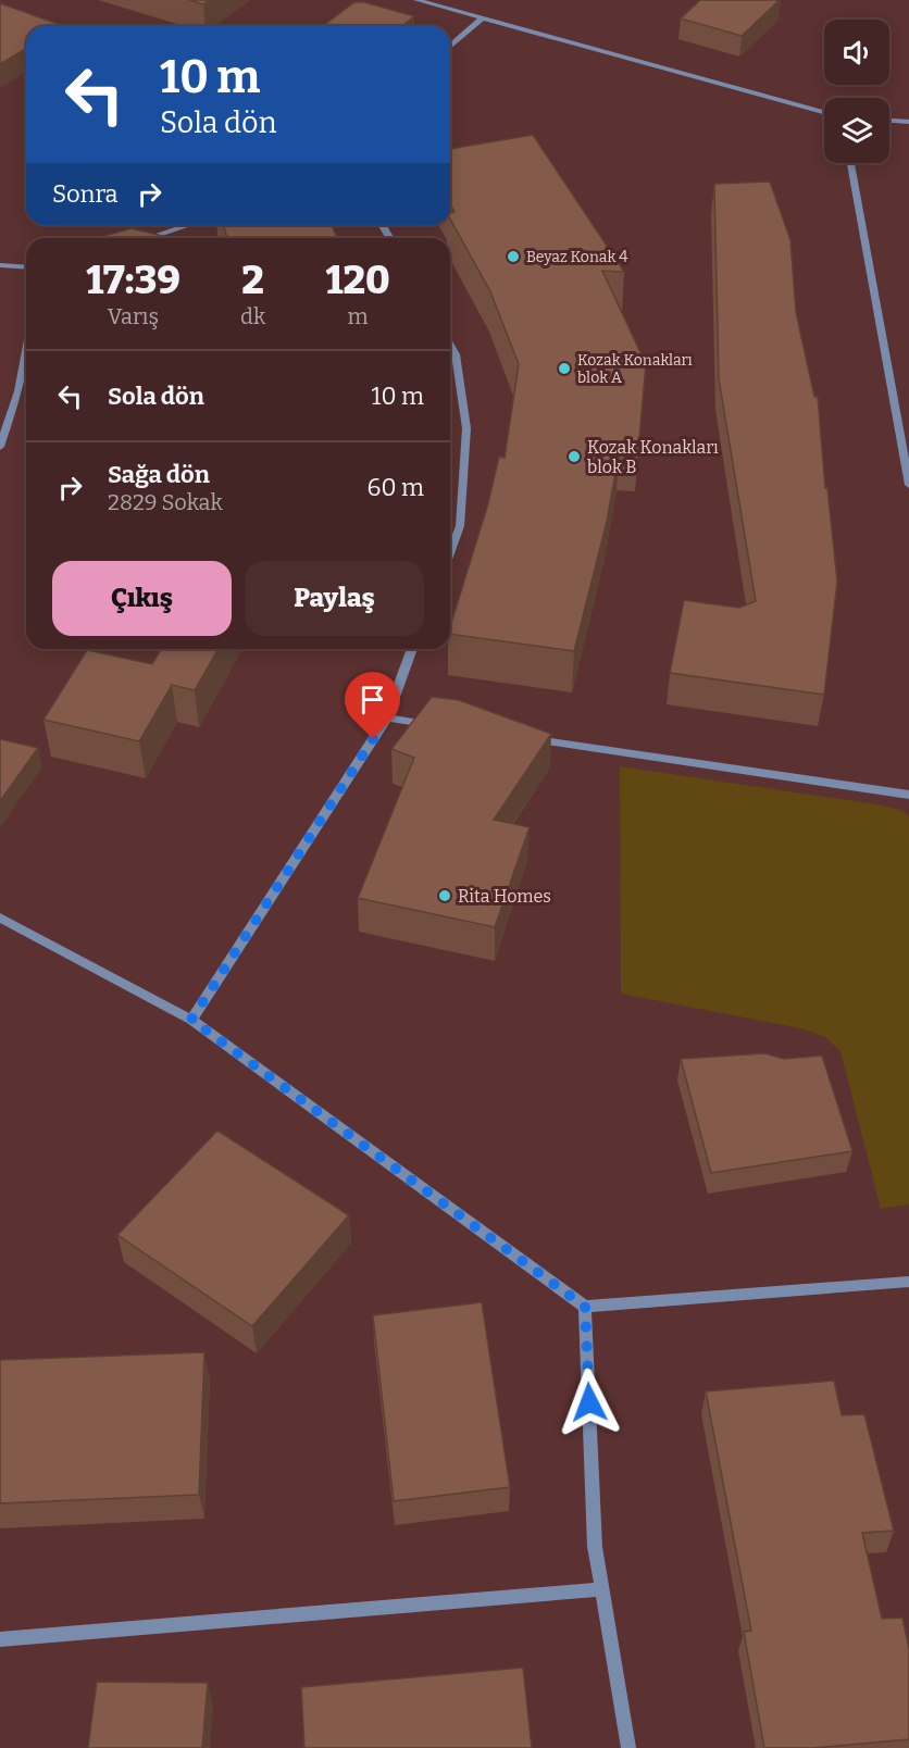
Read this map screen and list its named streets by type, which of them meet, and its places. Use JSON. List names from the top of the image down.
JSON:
{
  "places": [
    "Beyaz Konak 4",
    "Kozak Konakları blok A",
    "Kozak Konakları blok B",
    "Rita Homes"
  ],
  "page": {
    "turn": ["10 m", "Sola dön"],
    "then": "Sonra",
    "eta": [
      "17:39",
      "Varış",
      "2",
      "dk",
      "120",
      "m"
    ],
    "list": [
      {
        "name": "Sola dön",
        "value": "10 m"
      },
      {
        "name": "Sağa dön",
        "note": "2829 Sokak",
        "value": "60 m"
      }
    ],
    "buttons": ["Çıkış", "Paylaş"]
  }
}
